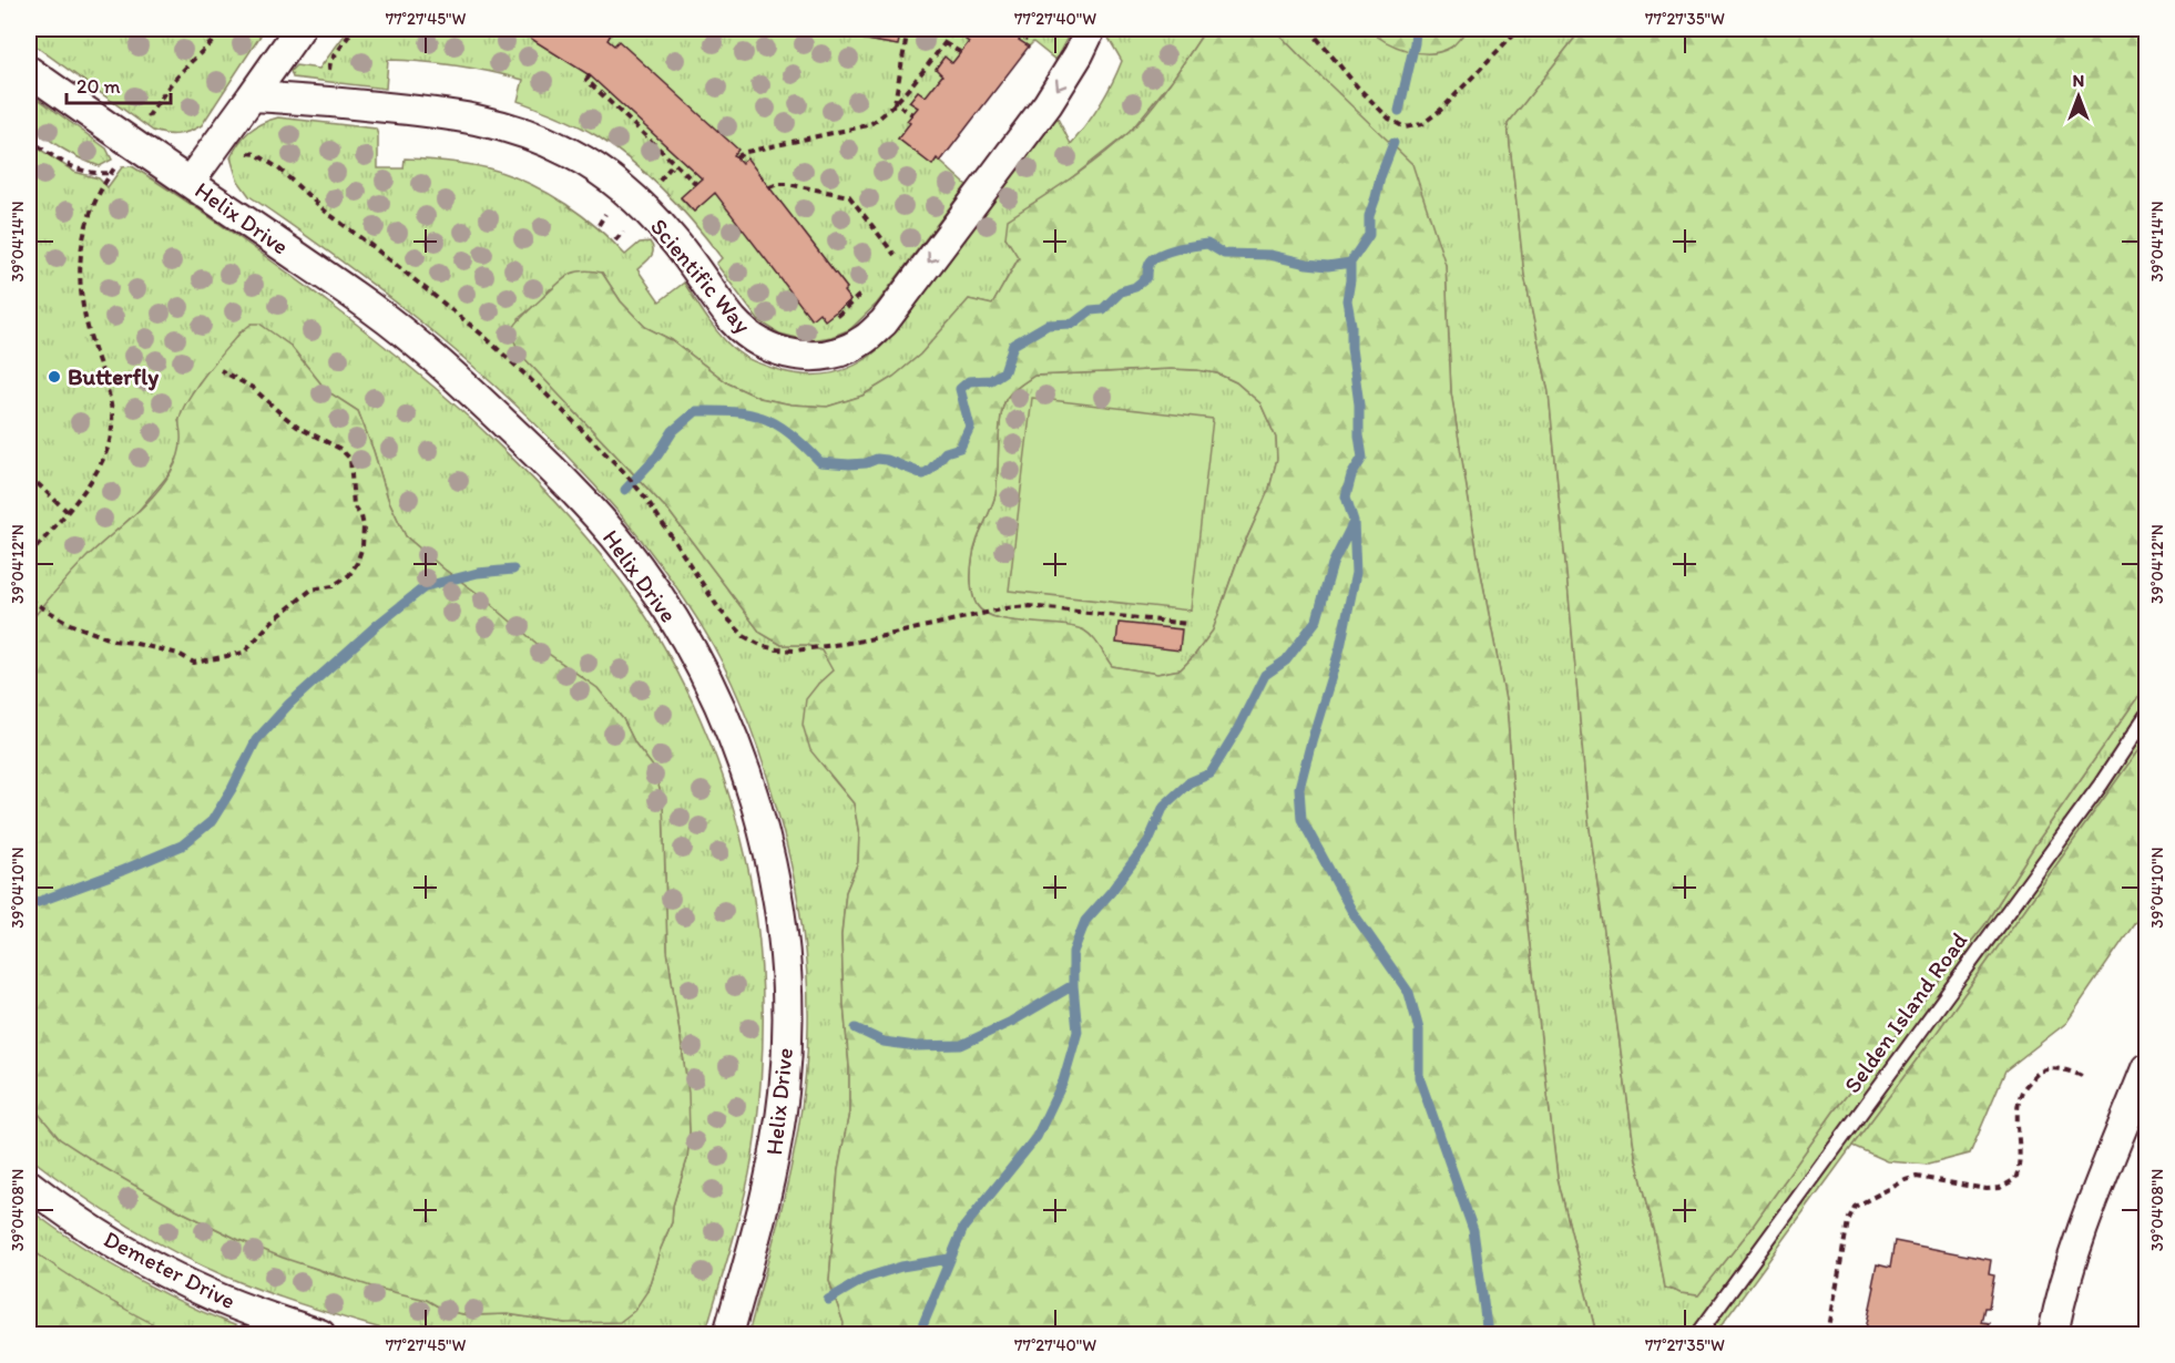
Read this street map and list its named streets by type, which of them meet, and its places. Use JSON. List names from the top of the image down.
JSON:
{
  "streets": {
    "street": ["Helix Drive", "Scientific Way", "Demeter Drive"],
    "lane": ["Selden Island Road"]
  },
  "places": ["Butterfly"],
  "scale_bar": "20 m",
  "north": "top",
  "coordinates": [
    "77°27'45\"W",
    "77°27'40\"W",
    "77°27'35\"W",
    "39°04'14\"N",
    "39°04'12\"N",
    "39°04'10\"N",
    "39°04'08\"N"
  ]
}
